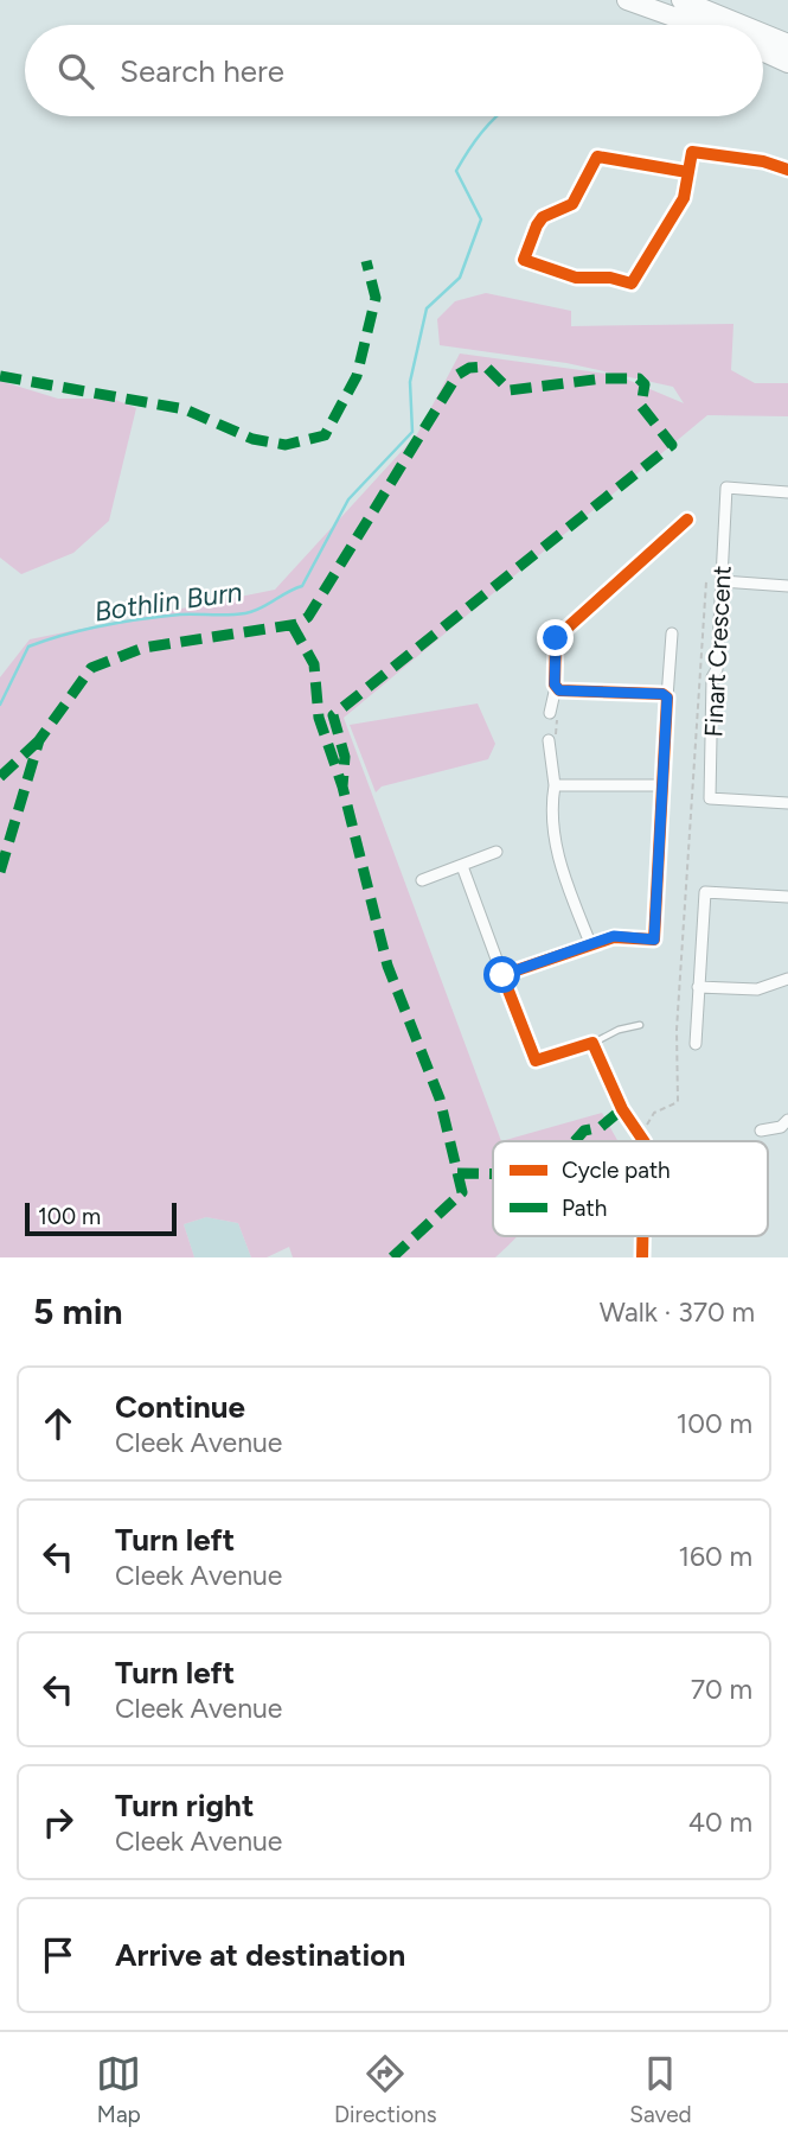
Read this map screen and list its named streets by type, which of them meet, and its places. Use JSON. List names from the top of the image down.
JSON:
{
  "streets": {
    "street": ["Finart Crescent"]
  },
  "water": ["Bothlin Burn"],
  "legend": ["Cycle path", "Path"],
  "scale_bar": "100 m",
  "page": {
    "search": "Search here",
    "scale": "100 m",
    "heading": ["5 min", "Walk · 370 m"],
    "list": [
      ["Continue", "Cleek Avenue", "100 m"],
      ["Turn left", "Cleek Avenue", "160 m"],
      ["Turn left", "Cleek Avenue", "70 m"],
      ["Turn right", "Cleek Avenue", "40 m"],
      "Arrive at destination"
    ],
    "nav": ["Map", "Directions", "Saved"]
  }
}
